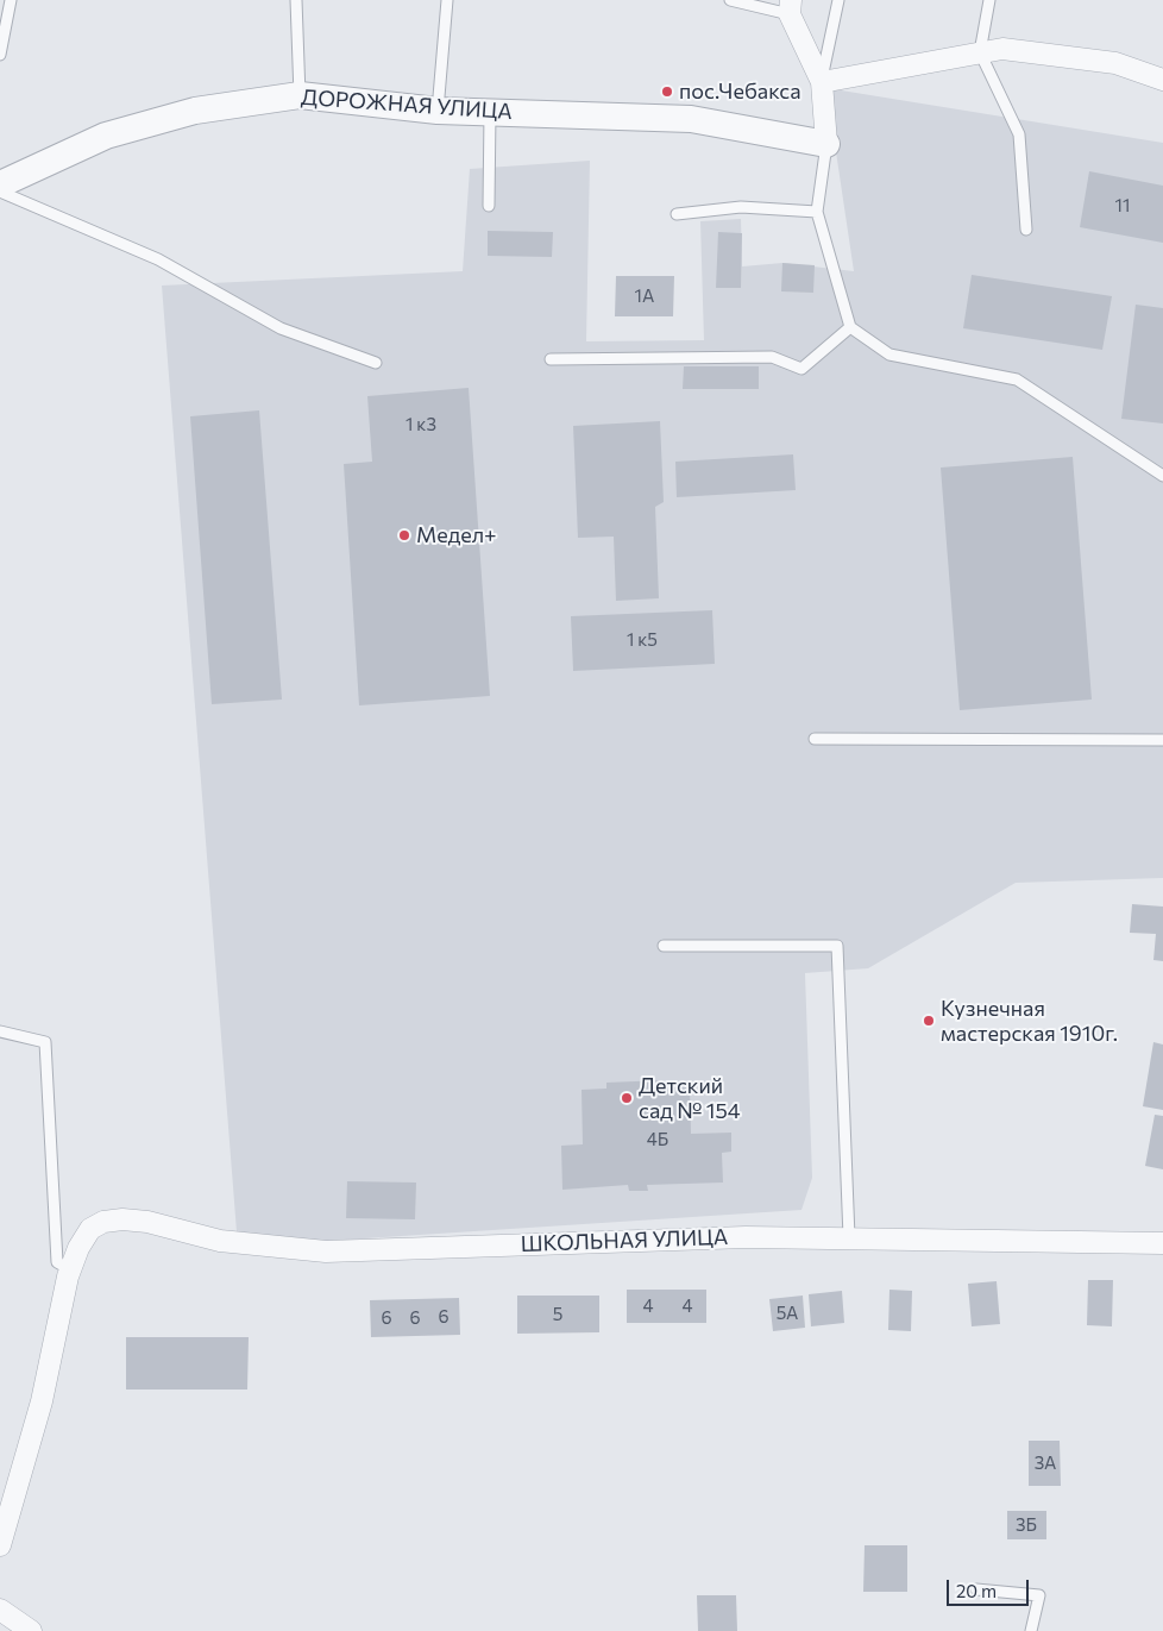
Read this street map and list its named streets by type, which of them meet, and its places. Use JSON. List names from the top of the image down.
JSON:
{
  "streets": {
    "street": ["ДОРОЖНАЯ УЛИЦА", "ШКОЛЬНАЯ УЛИЦА"]
  },
  "places": [
    "пос.Чебакса",
    "Медел+",
    "Кузнечная мастерская 1910г.",
    "Детский сад № 154"
  ],
  "house_numbers": [
    "11",
    "1А",
    "1 к3",
    "1 к5",
    "4Б",
    "4",
    "4",
    "5А",
    "5",
    "6",
    "6",
    "6",
    "3А",
    "3Б"
  ],
  "scale_bar": "20 m"
}
